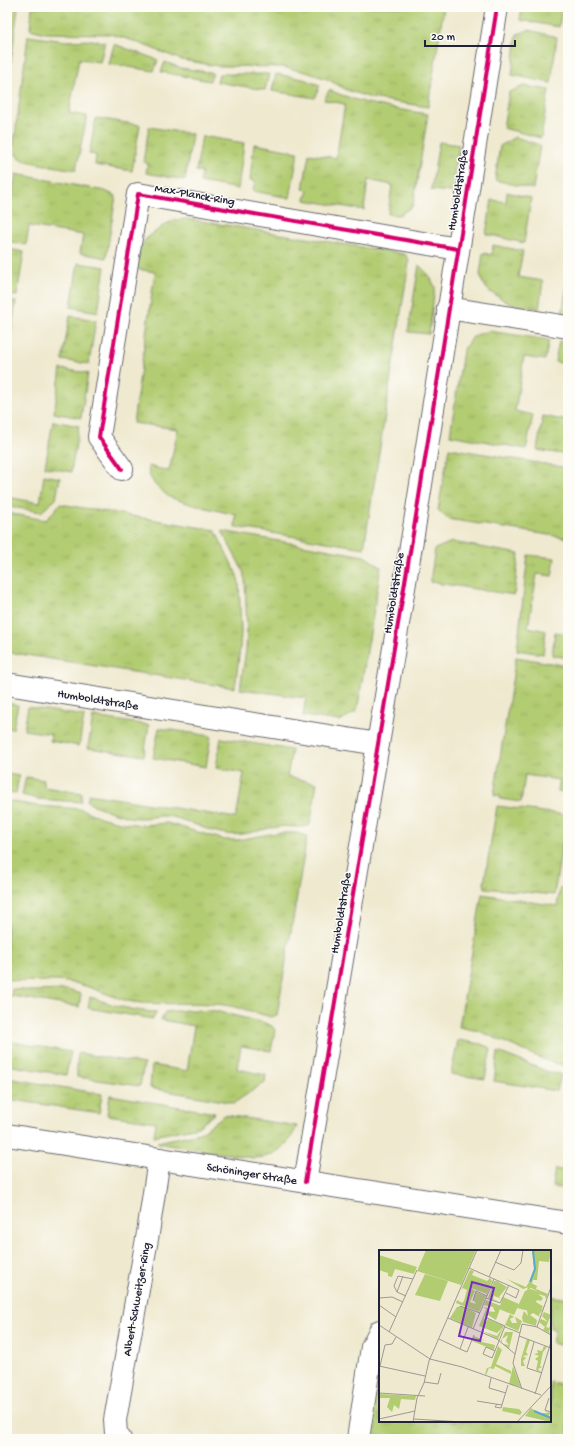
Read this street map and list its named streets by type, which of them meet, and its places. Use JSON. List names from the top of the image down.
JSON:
{
  "streets": {
    "street": [
      "Humboldtstraße",
      "Max-Planck-Ring",
      "Schöninger Straße",
      "Albert-Schweitzer-Ring"
    ]
  },
  "crossings": [
    ["Humboldtstraße", "Max-Planck-Ring"],
    ["Humboldtstraße", "Schöninger Straße"],
    ["Schöninger Straße", "Albert-Schweitzer-Ring"]
  ],
  "scale_bar": "20 m"
}
